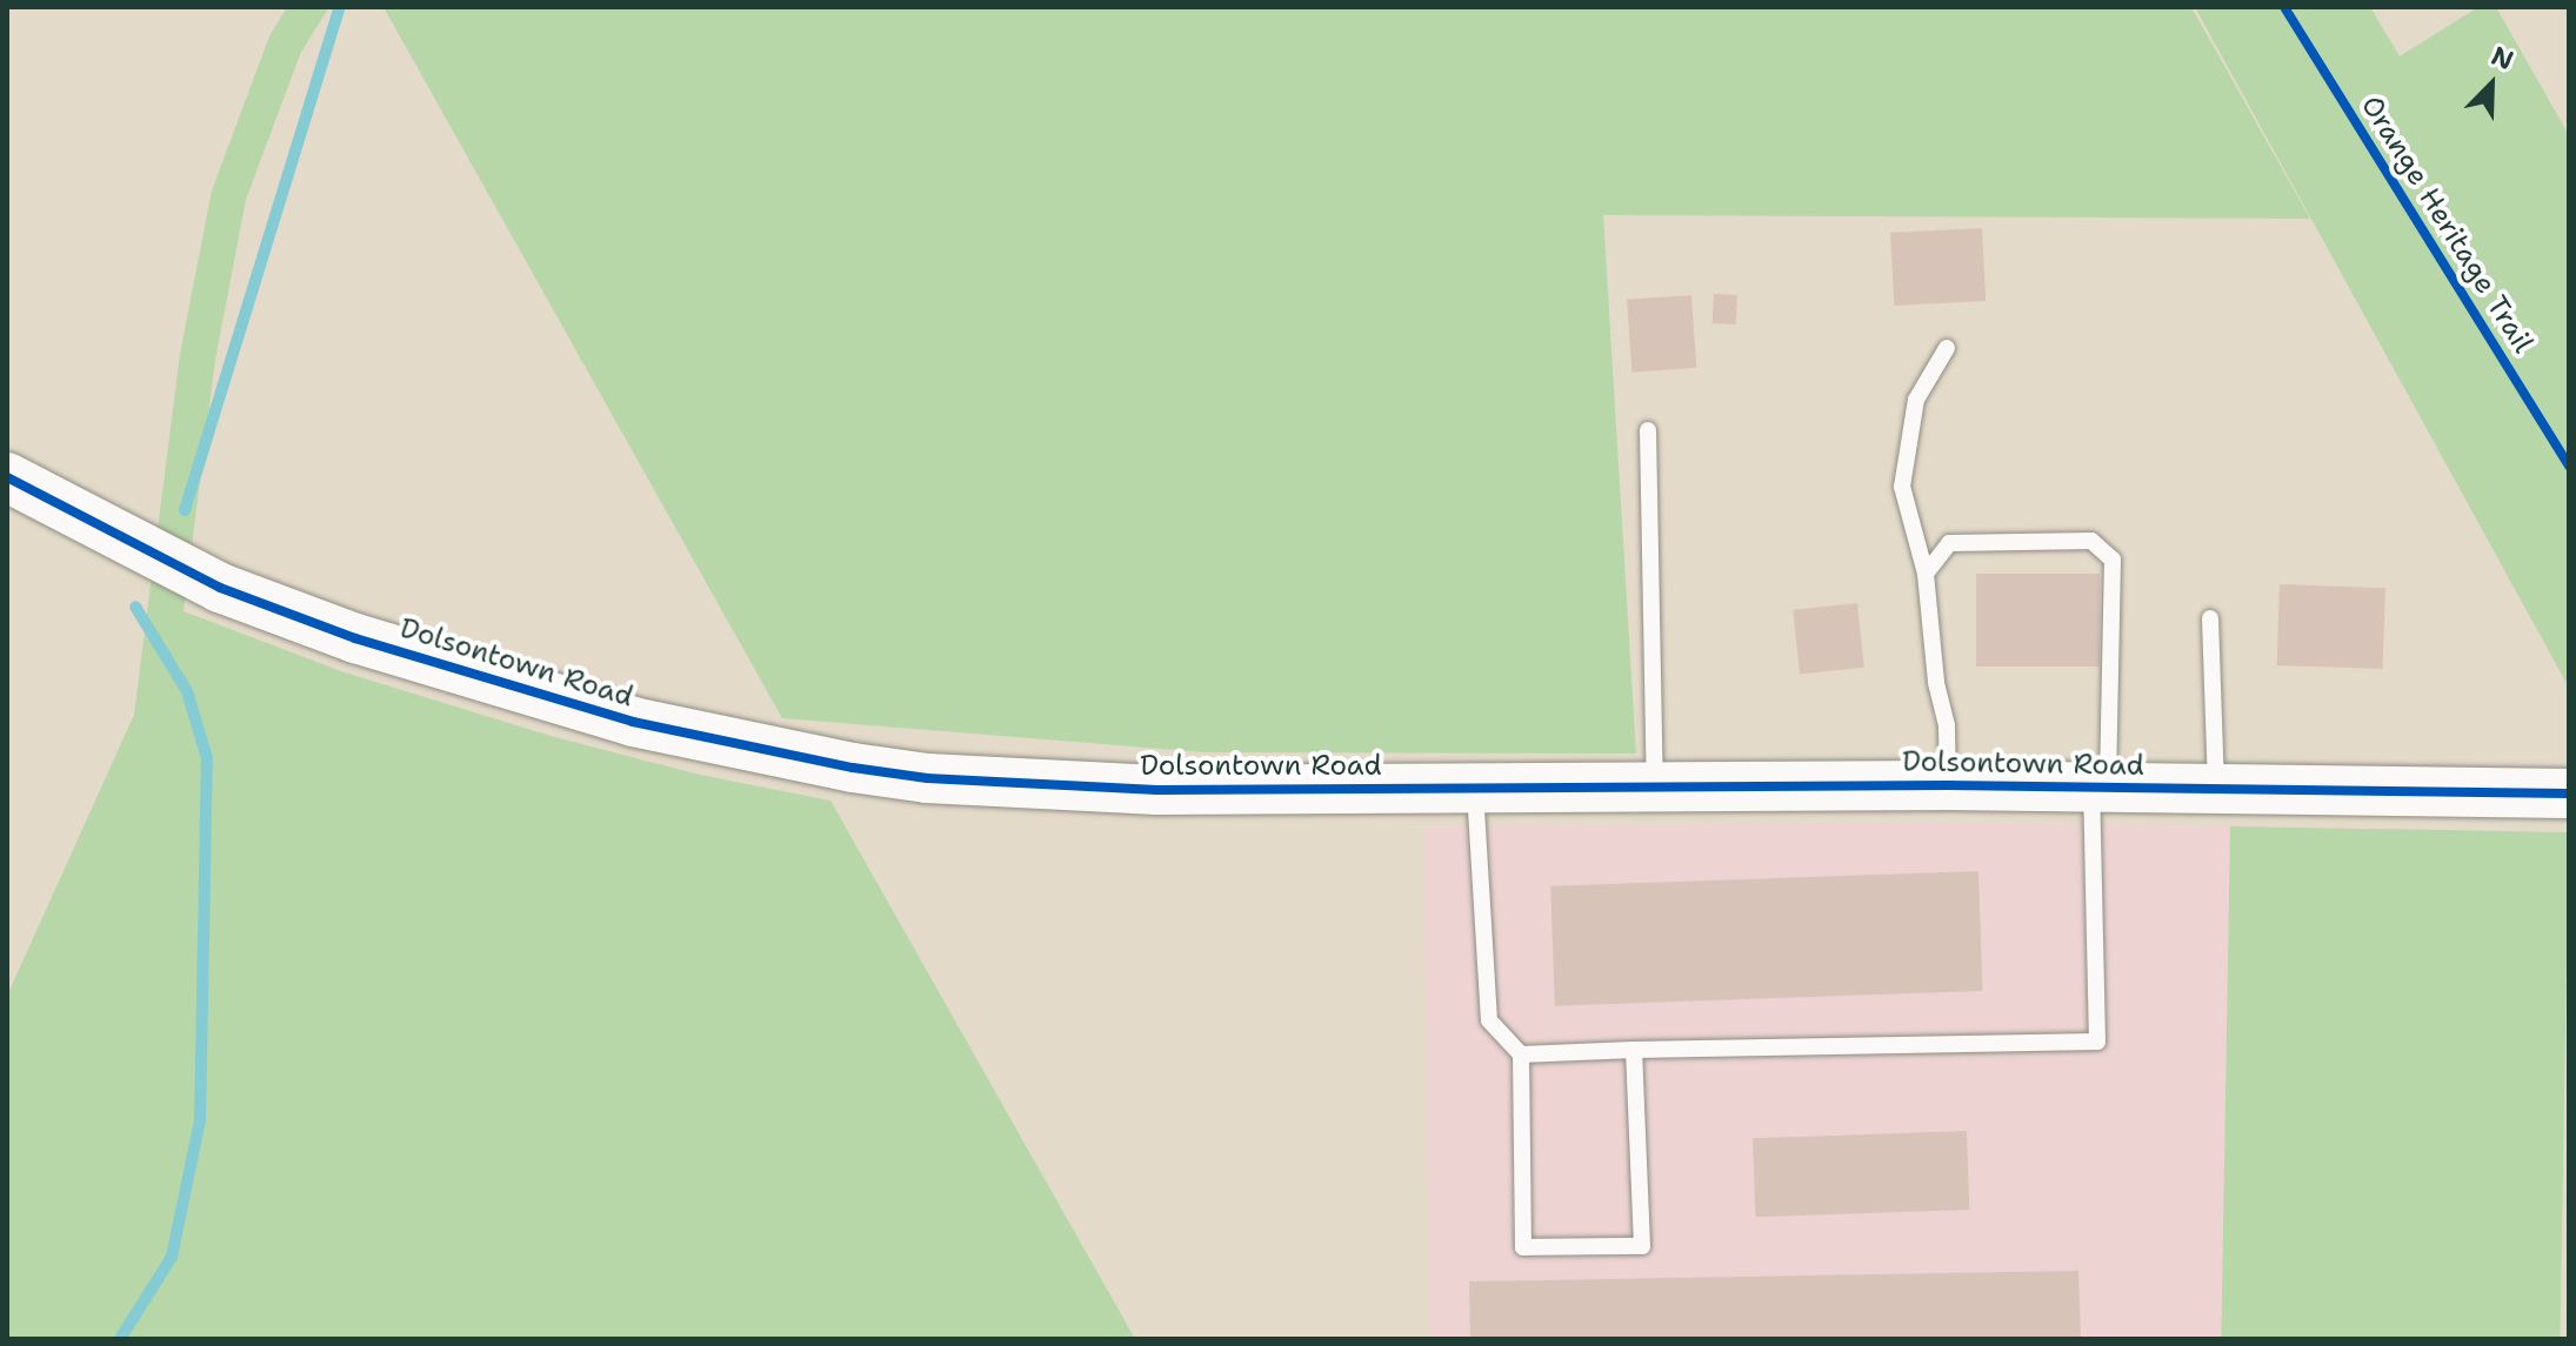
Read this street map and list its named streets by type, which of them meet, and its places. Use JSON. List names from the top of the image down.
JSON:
{
  "streets": {
    "street": ["Dolsontown Road"],
    "cycle path": ["Orange Heritage Trail"]
  },
  "north": "top right"
}
